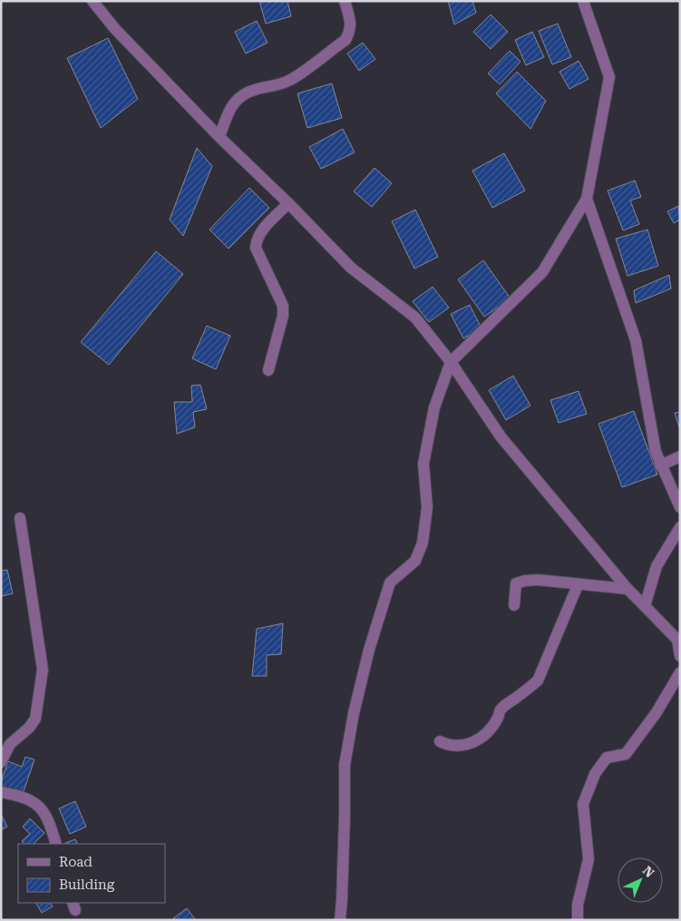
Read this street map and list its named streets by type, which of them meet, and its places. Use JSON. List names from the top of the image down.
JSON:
{
  "legend": ["Road", "Building"],
  "north": "top right"
}
